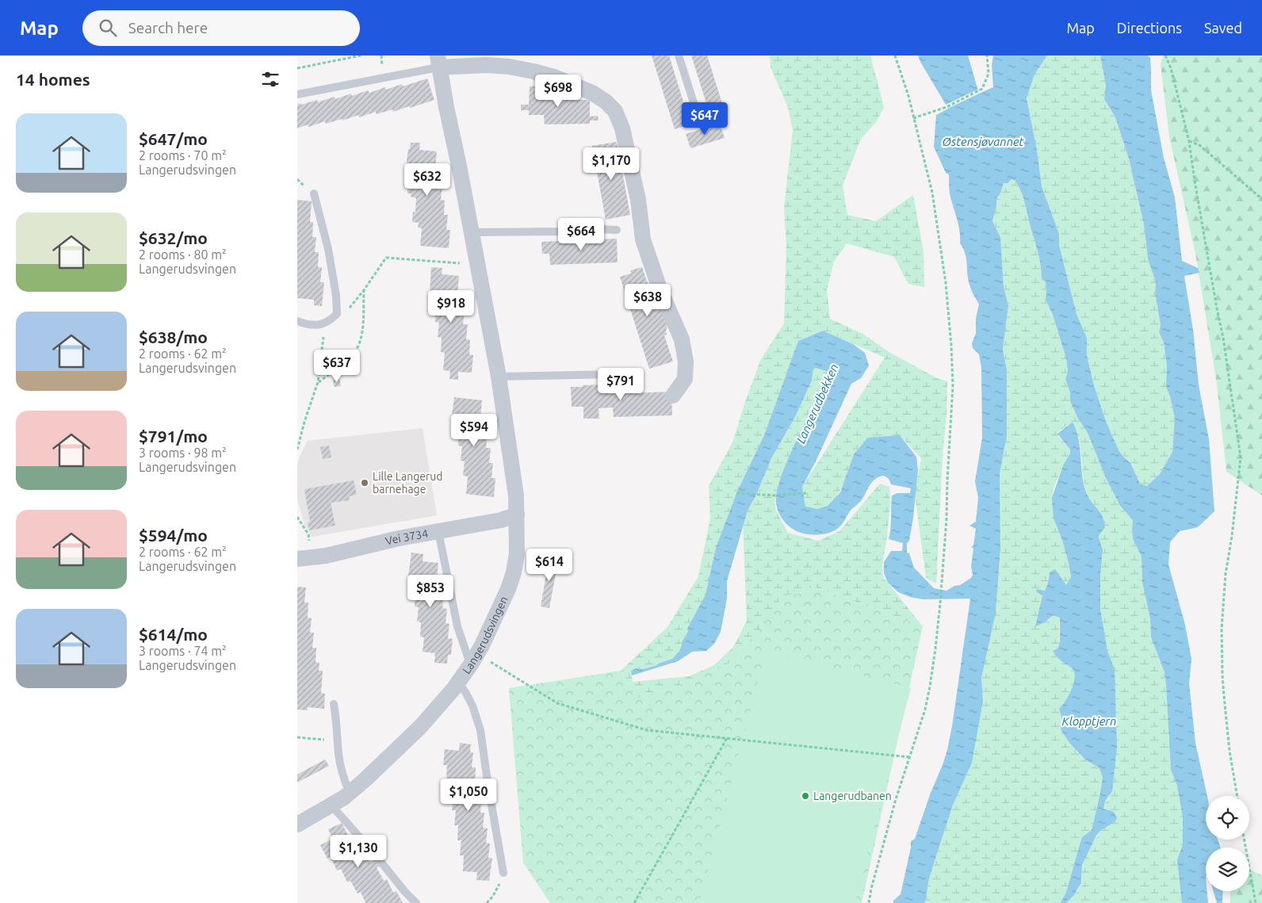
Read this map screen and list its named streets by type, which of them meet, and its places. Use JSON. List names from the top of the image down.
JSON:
{
  "streets": {
    "street": ["Vei 3734", "Langerudsvingen"]
  },
  "crossings": [
    ["Vei 3734", "Langerudsvingen"]
  ],
  "water": ["Østensjøvannet", "Langerudbekken", "Klopptjern"],
  "places": ["Lille Langerud barnehage", "Langerudbanen"],
  "page": {
    "header": "Map",
    "search": "Search here",
    "nav": ["Map", "Directions", "Saved"],
    "heading": "14 homes",
    "price": [
      "$698",
      "$647",
      "$1,170",
      "$632",
      "$664",
      "$638",
      "$918",
      "$637",
      "$791",
      "$594",
      "$614",
      "$853",
      "$1,050",
      "$1,130"
    ],
    "list": [
      {
        "name": "$647/mo",
        "note": "2 rooms · 70 m² · Langerudsvingen"
      },
      {
        "name": "$632/mo",
        "note": "2 rooms · 80 m² · Langerudsvingen"
      },
      {
        "name": "$638/mo",
        "note": "2 rooms · 62 m² · Langerudsvingen"
      },
      {
        "name": "$791/mo",
        "note": "3 rooms · 98 m² · Langerudsvingen"
      },
      {
        "name": "$594/mo",
        "note": "2 rooms · 62 m² · Langerudsvingen"
      },
      {
        "name": "$614/mo",
        "note": "3 rooms · 74 m² · Langerudsvingen"
      }
    ]
  }
}
